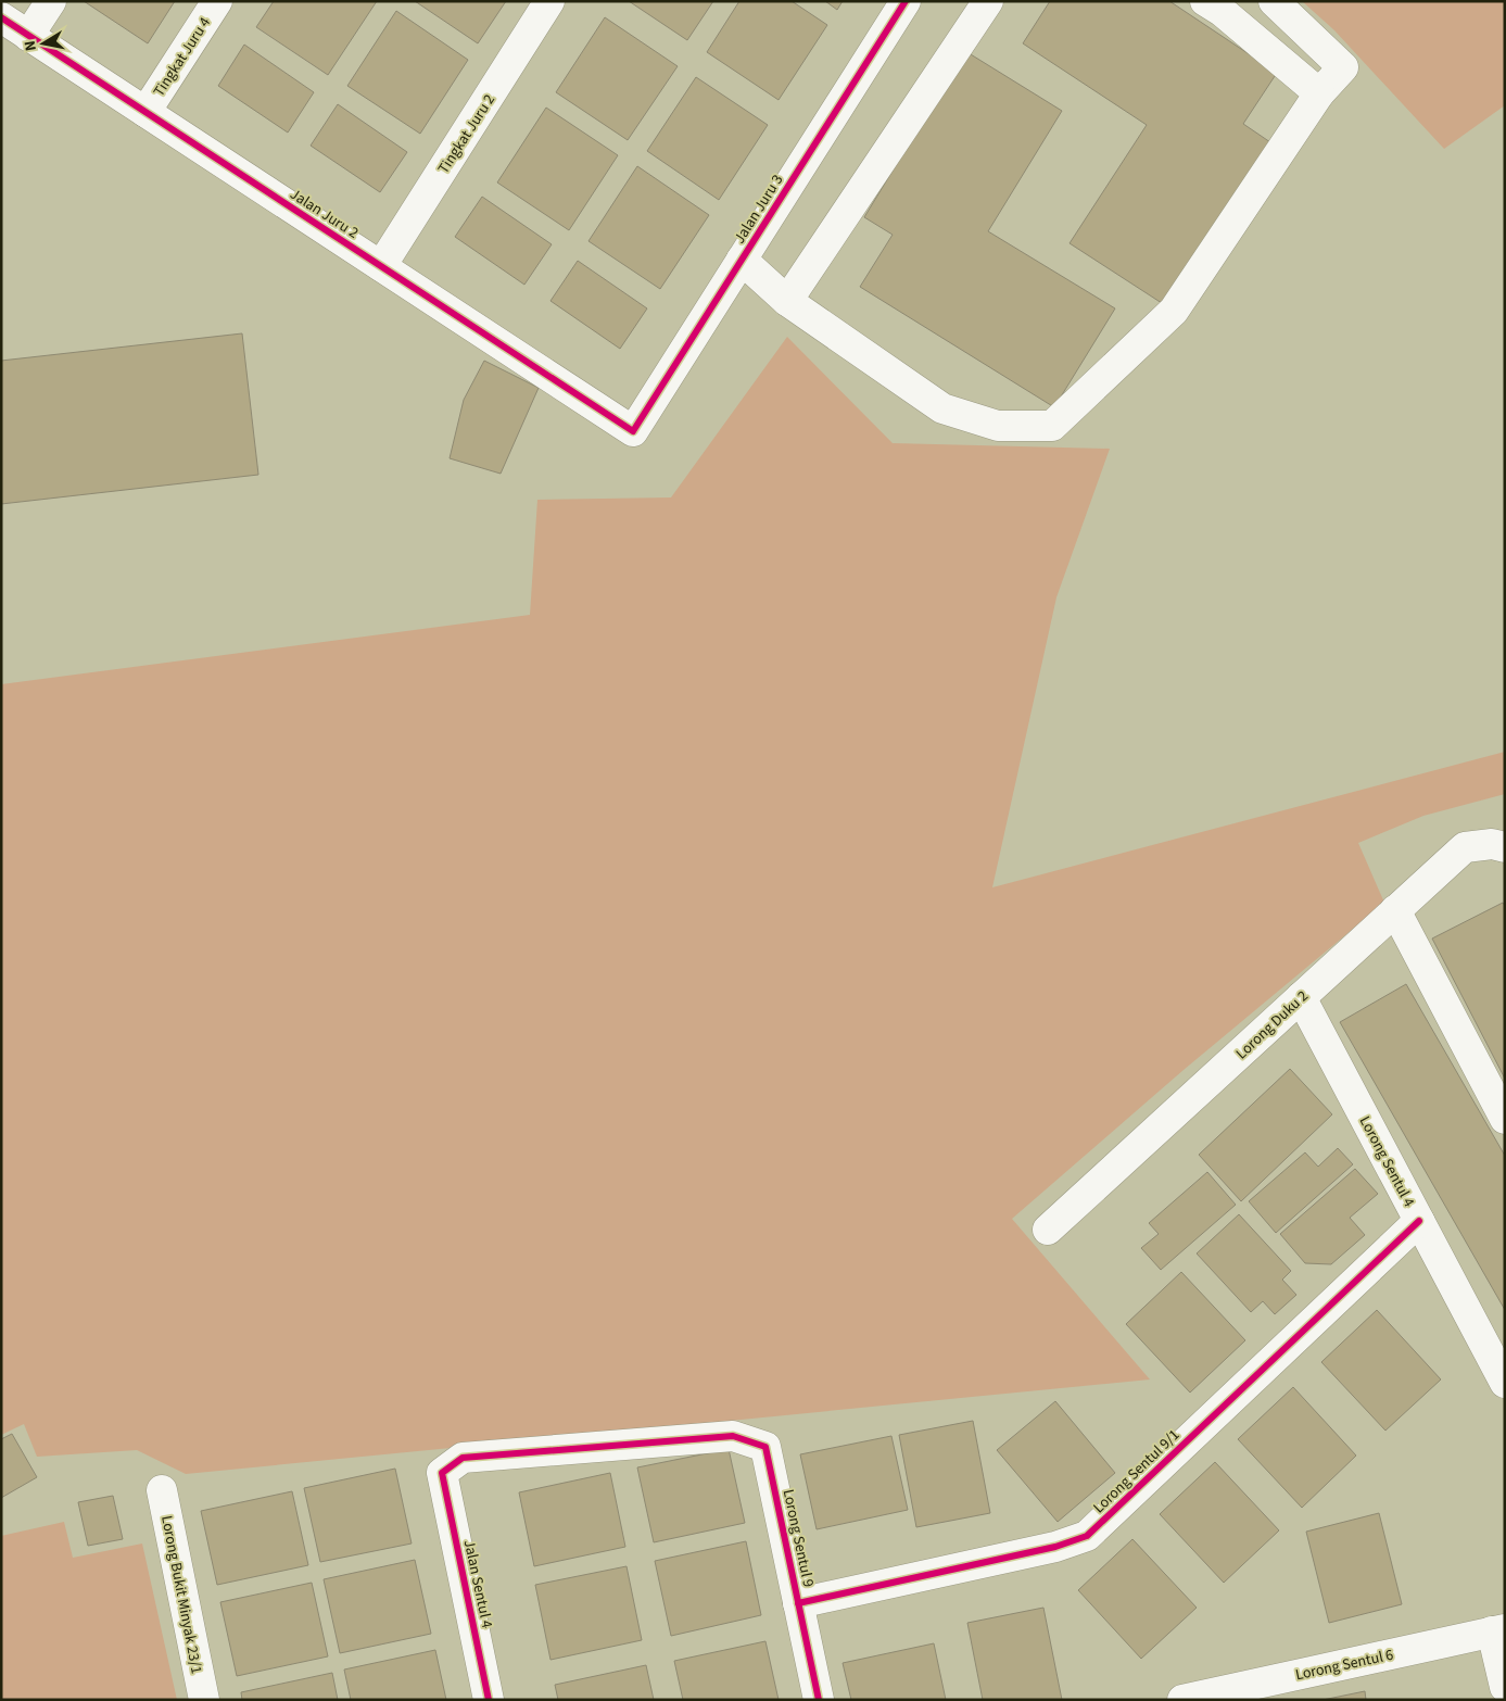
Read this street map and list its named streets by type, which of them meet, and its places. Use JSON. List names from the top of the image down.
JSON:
{
  "streets": {
    "street": [
      "Tingkat Juru 4",
      "Tingkat Juru 2",
      "Jalan Juru 3",
      "Jalan Juru 2",
      "Lorong Duku 2",
      "Lorong Sentul 4",
      "Lorong Sentul 9/1",
      "Lorong Sentul 9",
      "Jalan Sentul 4",
      "Lorong Bukit Minyak 23/1",
      "Lorong Sentul 6"
    ]
  },
  "crossings": [
    ["Tingkat Juru 4", "Jalan Juru 2"],
    ["Tingkat Juru 2", "Jalan Juru 2"],
    ["Jalan Juru 3", "Jalan Juru 2"],
    ["Lorong Duku 2", "Lorong Sentul 4"],
    ["Lorong Sentul 4", "Lorong Sentul 9/1"],
    ["Lorong Sentul 9/1", "Lorong Sentul 9"],
    ["Lorong Sentul 9", "Jalan Sentul 4"]
  ],
  "north": "left"
}
